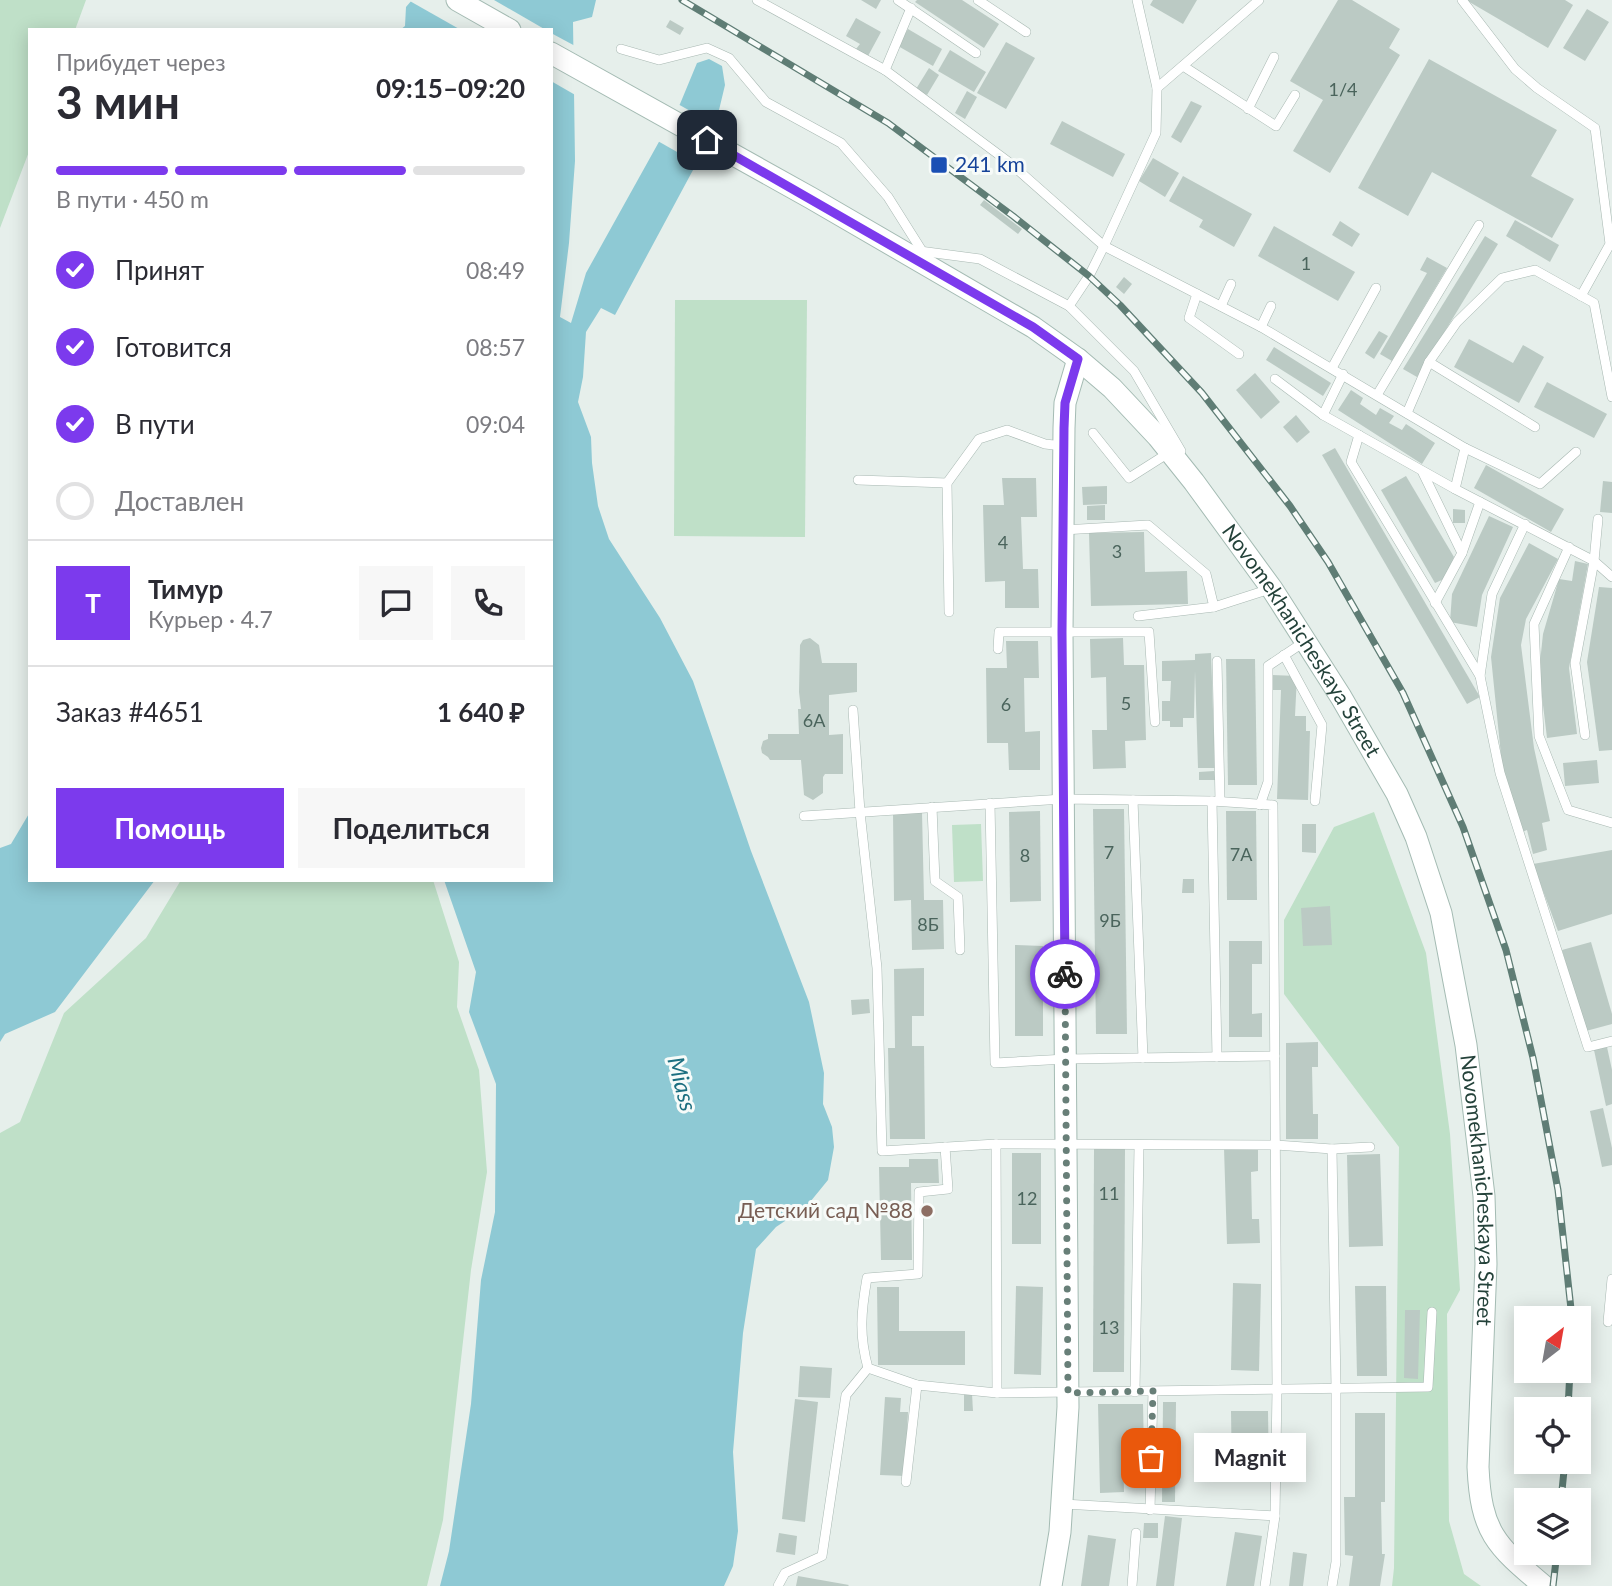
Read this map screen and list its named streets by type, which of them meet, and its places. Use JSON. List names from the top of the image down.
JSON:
{
  "streets": {
    "main road": ["Novomekhanicheskaya Street"]
  },
  "water": ["Miass"],
  "places": {
    "transit": ["241 km"],
    "other": ["Детский сад №88", "Magnit"]
  },
  "house_numbers": [
    "1/4",
    "1",
    "4",
    "3",
    "5",
    "6",
    "6А",
    "7",
    "7А",
    "8",
    "9Б",
    "8Б",
    "11",
    "12",
    "13"
  ],
  "north": "top right",
  "page": {
    "heading": ["3 мин", "Прибудет через", "09:15–09:20"],
    "panel": [
      "Тимур",
      "Курьер · 4.7",
      "Заказ #4651",
      "1 640 ₽"
    ],
    "bar": "В пути · 450 m",
    "list": [
      ["Принят", "08:49"],
      ["Готовится", "08:57"],
      ["В пути", "09:04"],
      "Доставлен"
    ],
    "round": "Т",
    "buttons": ["Помощь", "Поделиться"],
    "bubble": "Magnit"
  }
}
